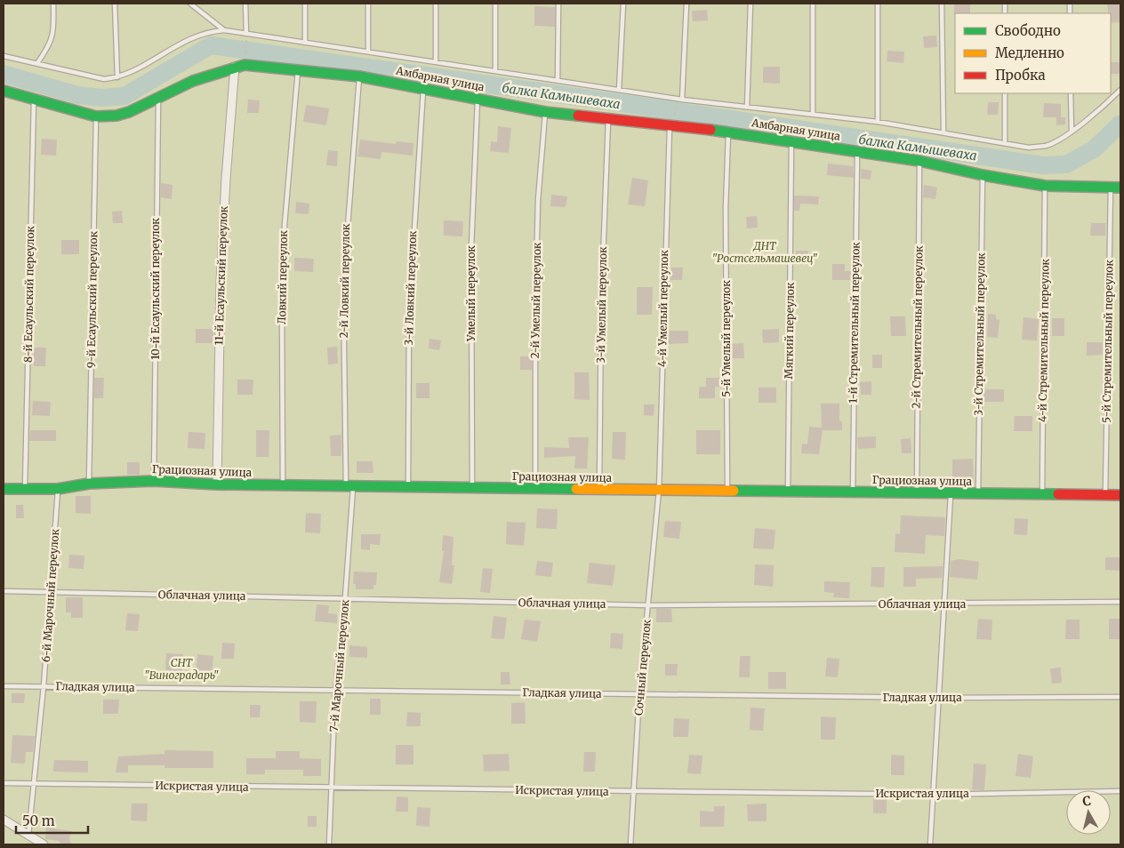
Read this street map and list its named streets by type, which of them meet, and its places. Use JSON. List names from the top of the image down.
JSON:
{
  "streets": {
    "street": ["Амбарная улица", "11-й Есаульский переулок", "Грациозная улица"],
    "lane": [
      "Ловкий переулок",
      "2-й Ловкий переулок",
      "3-й Ловкий переулок",
      "10-й Есаульский переулок",
      "Умелый переулок",
      "8-й Есаульский переулок",
      "9-й Есаульский переулок",
      "2-й Умелый переулок",
      "3-й Умелый переулок",
      "4-й Умелый переулок",
      "1-й Стремительный переулок",
      "2-й Стремительный переулок",
      "Мягкий переулок",
      "3-й Стремительный переулок",
      "5-й Умелый переулок",
      "4-й Стремительный переулок",
      "5-й Стремительный переулок",
      "6-й Марочный переулок",
      "Облачная улица",
      "7-й Марочный переулок",
      "Сочный переулок",
      "Гладкая улица",
      "Искристая улица"
    ]
  },
  "crossings": [
    ["Амбарная улица", "11-й Есаульский переулок"],
    ["Амбарная улица", "Ловкий переулок"],
    ["Амбарная улица", "2-й Ловкий переулок"],
    ["Амбарная улица", "3-й Ловкий переулок"],
    ["Амбарная улица", "10-й Есаульский переулок"],
    ["Амбарная улица", "Умелый переулок"],
    ["Амбарная улица", "8-й Есаульский переулок"],
    ["Амбарная улица", "9-й Есаульский переулок"],
    ["Амбарная улица", "2-й Умелый переулок"],
    ["Амбарная улица", "3-й Умелый переулок"],
    ["Амбарная улица", "4-й Умелый переулок"],
    ["Амбарная улица", "1-й Стремительный переулок"],
    ["Амбарная улица", "2-й Стремительный переулок"],
    ["Амбарная улица", "Мягкий переулок"],
    ["Амбарная улица", "3-й Стремительный переулок"],
    ["Амбарная улица", "5-й Умелый переулок"],
    ["Амбарная улица", "4-й Стремительный переулок"],
    ["Амбарная улица", "5-й Стремительный переулок"],
    ["11-й Есаульский переулок", "Грациозная улица"],
    ["Ловкий переулок", "Грациозная улица"],
    ["2-й Ловкий переулок", "Грациозная улица"],
    ["2-й Ловкий переулок", "7-й Марочный переулок"],
    ["3-й Ловкий переулок", "Грациозная улица"],
    ["10-й Есаульский переулок", "Грациозная улица"],
    ["Умелый переулок", "Грациозная улица"],
    ["8-й Есаульский переулок", "Грациозная улица"],
    ["9-й Есаульский переулок", "Грациозная улица"],
    ["2-й Умелый переулок", "Грациозная улица"],
    ["3-й Умелый переулок", "Грациозная улица"],
    ["4-й Умелый переулок", "Грациозная улица"],
    ["4-й Умелый переулок", "Сочный переулок"],
    ["1-й Стремительный переулок", "Грациозная улица"],
    ["2-й Стремительный переулок", "Грациозная улица"],
    ["Мягкий переулок", "Грациозная улица"],
    ["3-й Стремительный переулок", "Грациозная улица"],
    ["5-й Умелый переулок", "Грациозная улица"],
    ["4-й Стремительный переулок", "Грациозная улица"],
    ["5-й Стремительный переулок", "Грациозная улица"],
    ["Грациозная улица", "6-й Марочный переулок"],
    ["Грациозная улица", "7-й Марочный переулок"],
    ["Грациозная улица", "Сочный переулок"],
    ["6-й Марочный переулок", "Облачная улица"],
    ["6-й Марочный переулок", "Гладкая улица"],
    ["6-й Марочный переулок", "Искристая улица"],
    ["Облачная улица", "7-й Марочный переулок"],
    ["Облачная улица", "Сочный переулок"],
    ["7-й Марочный переулок", "Гладкая улица"],
    ["7-й Марочный переулок", "Искристая улица"],
    ["Сочный переулок", "Гладкая улица"],
    ["Сочный переулок", "Искристая улица"]
  ],
  "water": ["балка Камышеваха"],
  "parks": ["ДНТ \"Ростсельмашевец\"", "СНТ \"Виноградарь\""],
  "legend": ["Свободно", "Медленно", "Пробка"],
  "scale_bar": "50 m",
  "north": "top"
}
